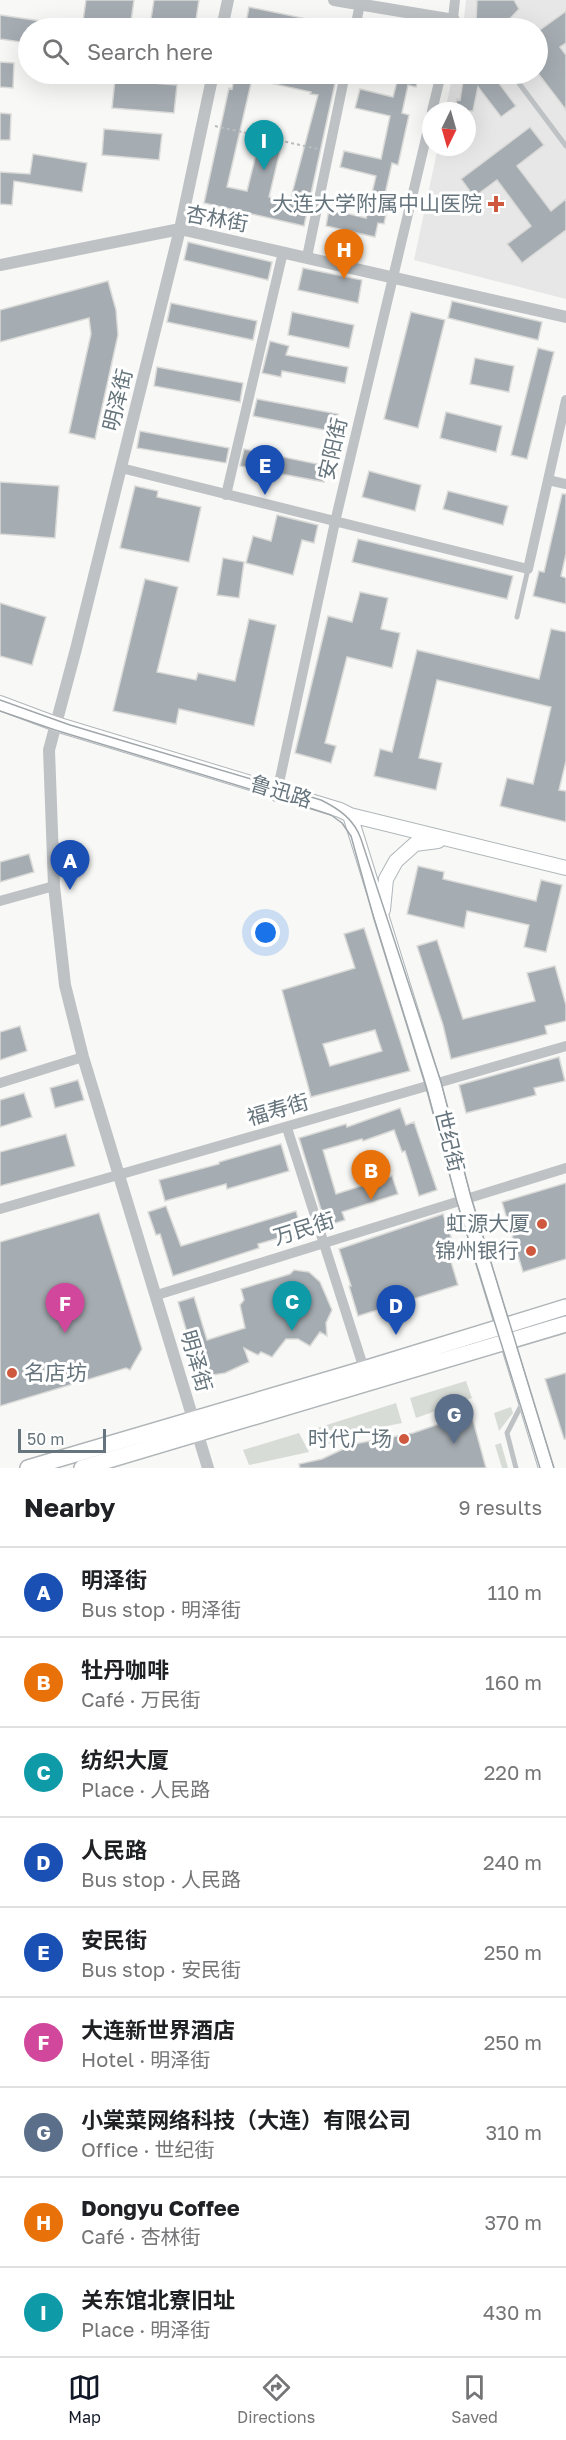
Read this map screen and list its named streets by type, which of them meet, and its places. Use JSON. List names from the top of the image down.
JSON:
{
  "streets": {
    "main road": ["鲁迅路", "世纪街"],
    "street": [
      "杏林街",
      "明泽街",
      "安阳街",
      "福寿街",
      "万民街"
    ]
  },
  "crossings": [
    ["杏林街", "明泽街"],
    ["杏林街", "安阳街"],
    ["明泽街", "鲁迅路"],
    ["明泽街", "福寿街"],
    ["明泽街", "万民街"],
    ["安阳街", "鲁迅路"],
    ["鲁迅路", "世纪街"],
    ["福寿街", "世纪街"],
    ["世纪街", "万民街"]
  ],
  "places": {
    "health": ["大连大学附属中山医院"],
    "other": [
      "虹源大厦",
      "锦州银行",
      "名店坊",
      "时代广场"
    ]
  },
  "scale_bar": "50 m",
  "north": "bottom",
  "page": {
    "search": "Search here",
    "pins": [
      "I",
      "H",
      "E",
      "A",
      "B",
      "C",
      "F",
      "D",
      "G"
    ],
    "scale": "50 m",
    "heading": ["Nearby", "9 results"],
    "list": [
      {
        "mark": "A",
        "name": "明泽街",
        "note": "Bus stop · 明泽街",
        "value": "110 m"
      },
      {
        "mark": "B",
        "name": "牡丹咖啡",
        "note": "Café · 万民街",
        "value": "160 m"
      },
      {
        "mark": "C",
        "name": "纺织大厦",
        "note": "Place · 人民路",
        "value": "220 m"
      },
      {
        "mark": "D",
        "name": "人民路",
        "note": "Bus stop · 人民路",
        "value": "240 m"
      },
      {
        "mark": "E",
        "name": "安民街",
        "note": "Bus stop · 安民街",
        "value": "250 m"
      },
      {
        "mark": "F",
        "name": "大连新世界酒店",
        "note": "Hotel · 明泽街",
        "value": "250 m"
      },
      {
        "mark": "G",
        "name": "小棠菜网络科技（大连）有限公司",
        "note": "Office · 世纪街",
        "value": "310 m"
      },
      {
        "mark": "H",
        "name": "Dongyu Coffee",
        "note": "Café · 杏林街",
        "value": "370 m"
      },
      {
        "mark": "I",
        "name": "关东馆北寮旧址",
        "note": "Place · 明泽街",
        "value": "430 m"
      }
    ],
    "nav": ["Map", "Directions", "Saved"]
  }
}
